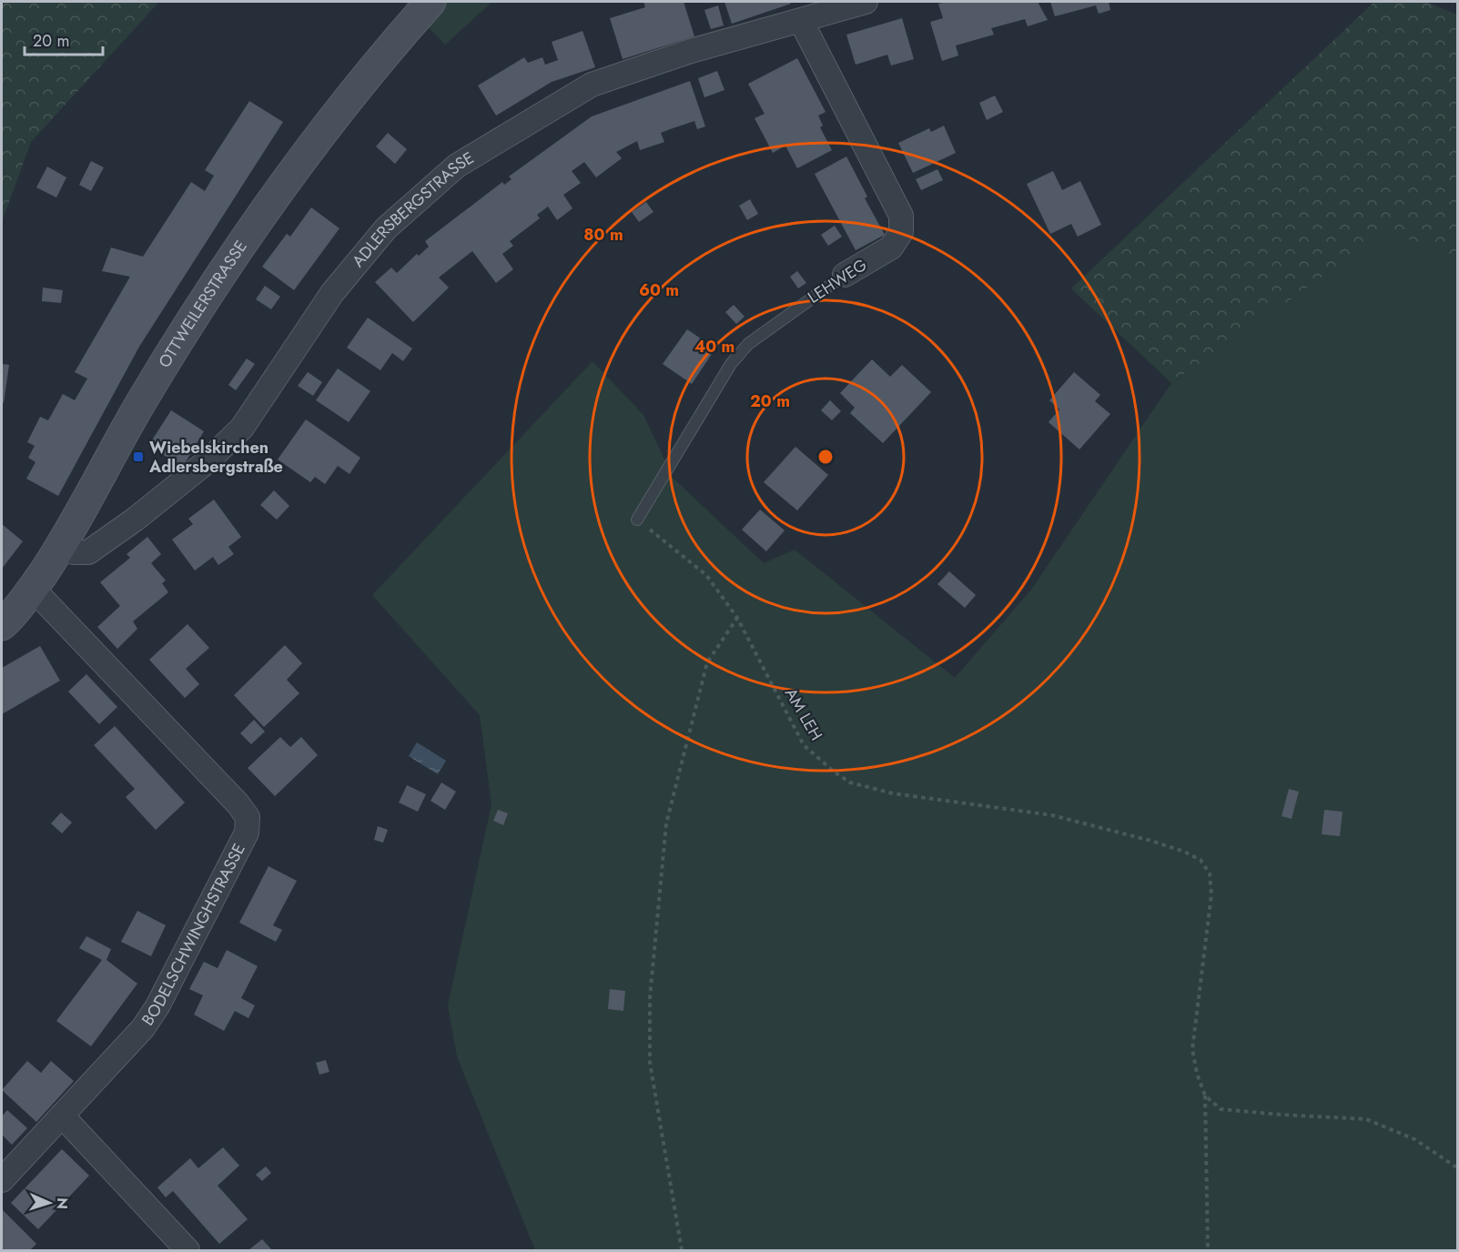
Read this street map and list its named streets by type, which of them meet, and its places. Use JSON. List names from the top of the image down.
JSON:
{
  "streets": {
    "main road": ["OTTWEILERSTRASSE"],
    "street": ["ADLERSBERGSTRASSE", "LEHWEG", "BODELSCHWINGHSTRASSE"],
    "path": ["AM LEH"]
  },
  "crossings": [
    ["ADLERSBERGSTRASSE", "LEHWEG"],
    ["ADLERSBERGSTRASSE", "OTTWEILERSTRASSE"],
    ["LEHWEG", "AM LEH"],
    ["OTTWEILERSTRASSE", "BODELSCHWINGHSTRASSE"]
  ],
  "places": {
    "transit": ["Wiebelskirchen Adlersbergstraße"]
  },
  "scale_bar": "20 m",
  "north": "right",
  "rings": [
    "80 m",
    "60 m",
    "40 m",
    "20 m"
  ]
}
